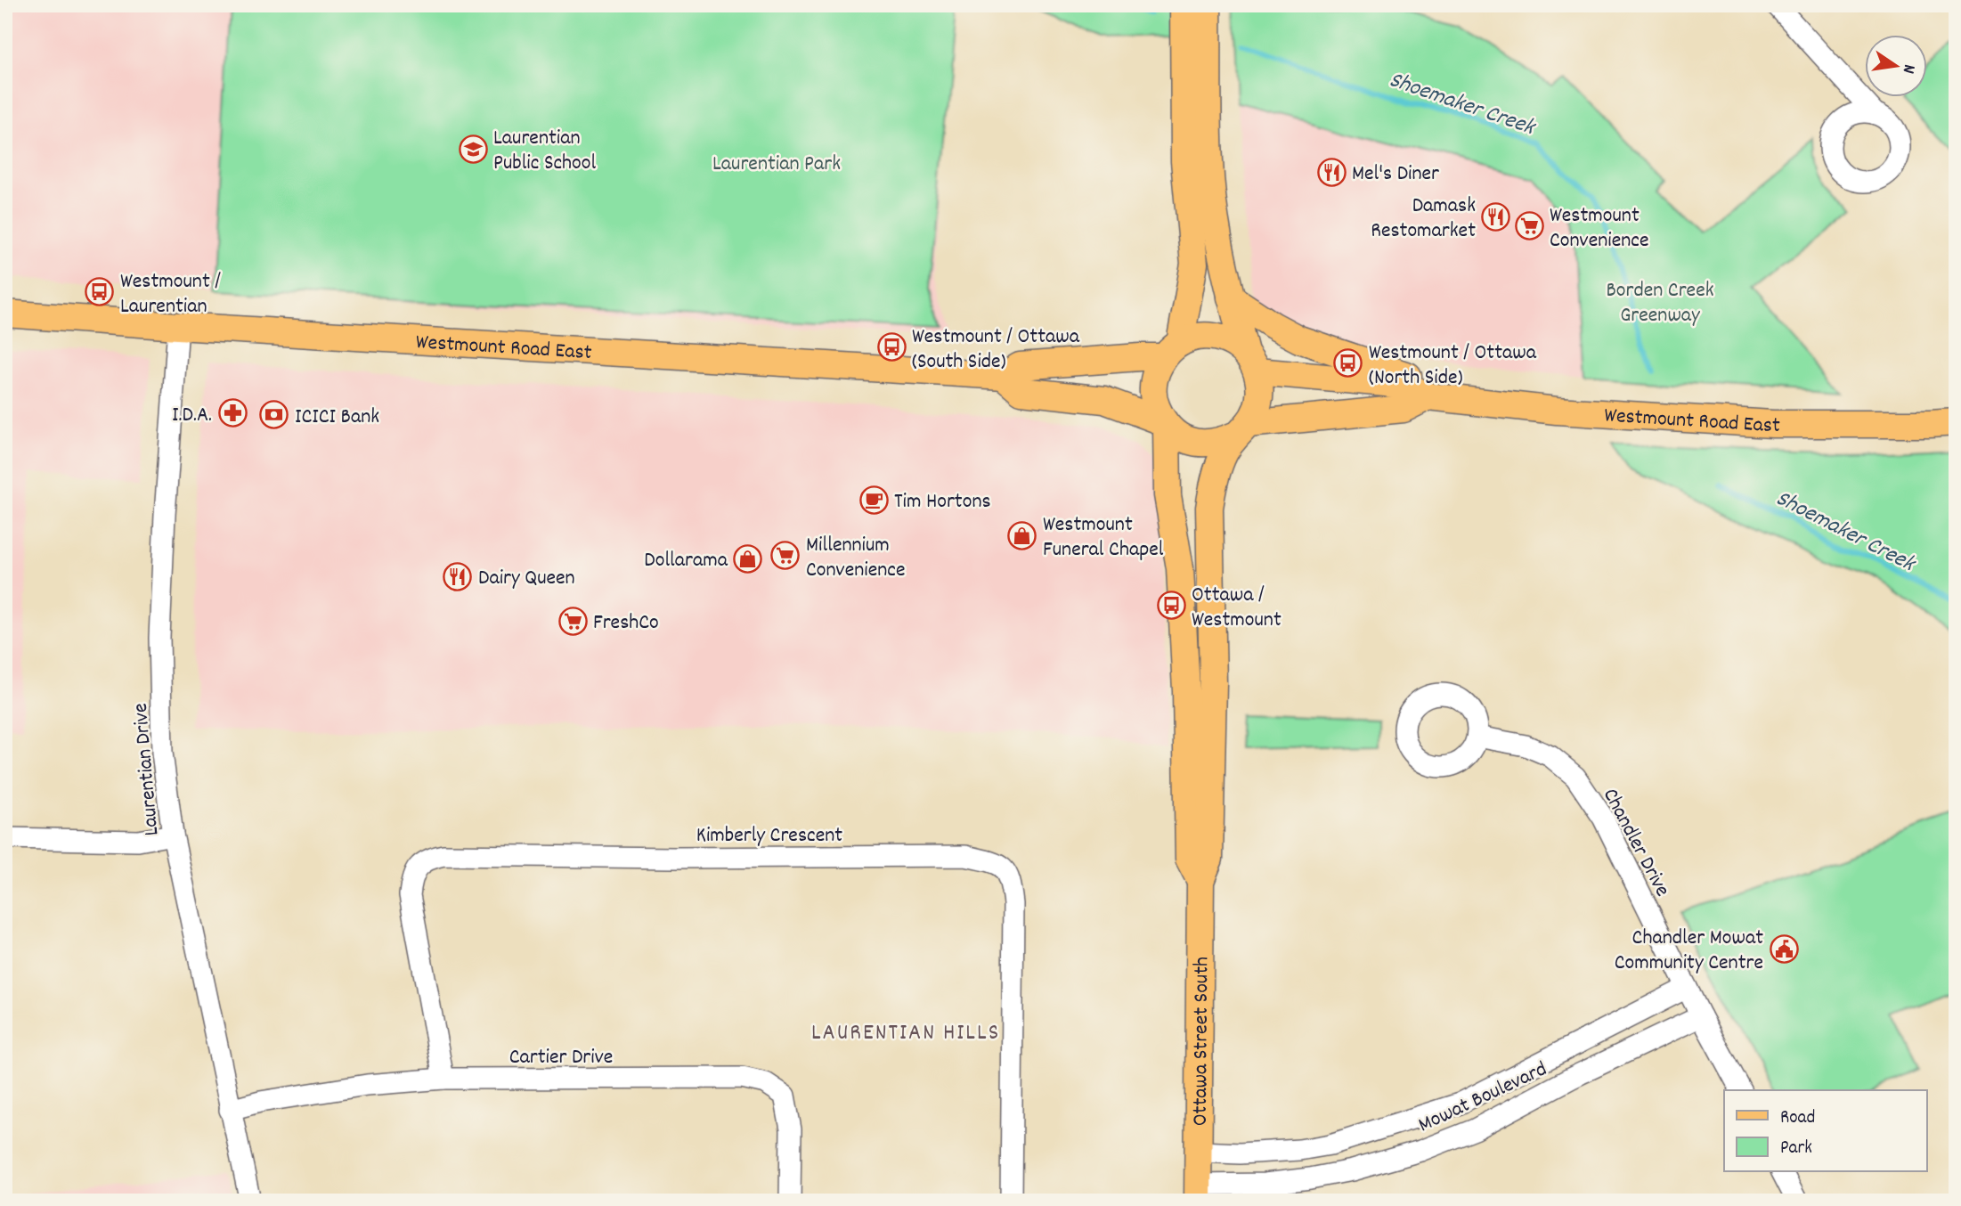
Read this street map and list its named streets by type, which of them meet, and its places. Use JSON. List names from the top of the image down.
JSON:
{
  "streets": {
    "main road": ["Westmount Road East", "Ottawa Street South"],
    "street": [
      "Laurentian Drive",
      "Kimberly Crescent",
      "Chandler Drive",
      "Cartier Drive",
      "Mowat Boulevard"
    ]
  },
  "crossings": [
    ["Westmount Road East", "Laurentian Drive"],
    ["Laurentian Drive", "Cartier Drive"],
    ["Kimberly Crescent", "Cartier Drive"],
    ["Chandler Drive", "Mowat Boulevard"],
    ["Ottawa Street South", "Mowat Boulevard"]
  ],
  "districts": ["LAURENTIAN HILLS"],
  "water": ["Shoemaker Creek"],
  "parks": ["Laurentian Park", "Borden Creek Greenway"],
  "places": {
    "school or university": ["Laurentian Public School"],
    "restaurant": ["Mel's Diner", "Damask Restomarket", "Dairy Queen"],
    "supermarket": ["Westmount Convenience", "Millennium Convenience", "FreshCo"],
    "bus stop": [
      "Westmount / Laurentian",
      "Westmount / Ottawa (South Side)",
      "Westmount / Ottawa (North Side)",
      "Ottawa / Westmount"
    ],
    "pharmacy": ["I.D.A."],
    "bank": ["ICICI Bank"],
    "cafe": ["Tim Hortons"],
    "shop": ["Westmount Funeral Chapel", "Dollarama"],
    "public building": ["Chandler Mowat Community Centre"]
  },
  "legend": ["Road", "Park"],
  "north": "right"
}
